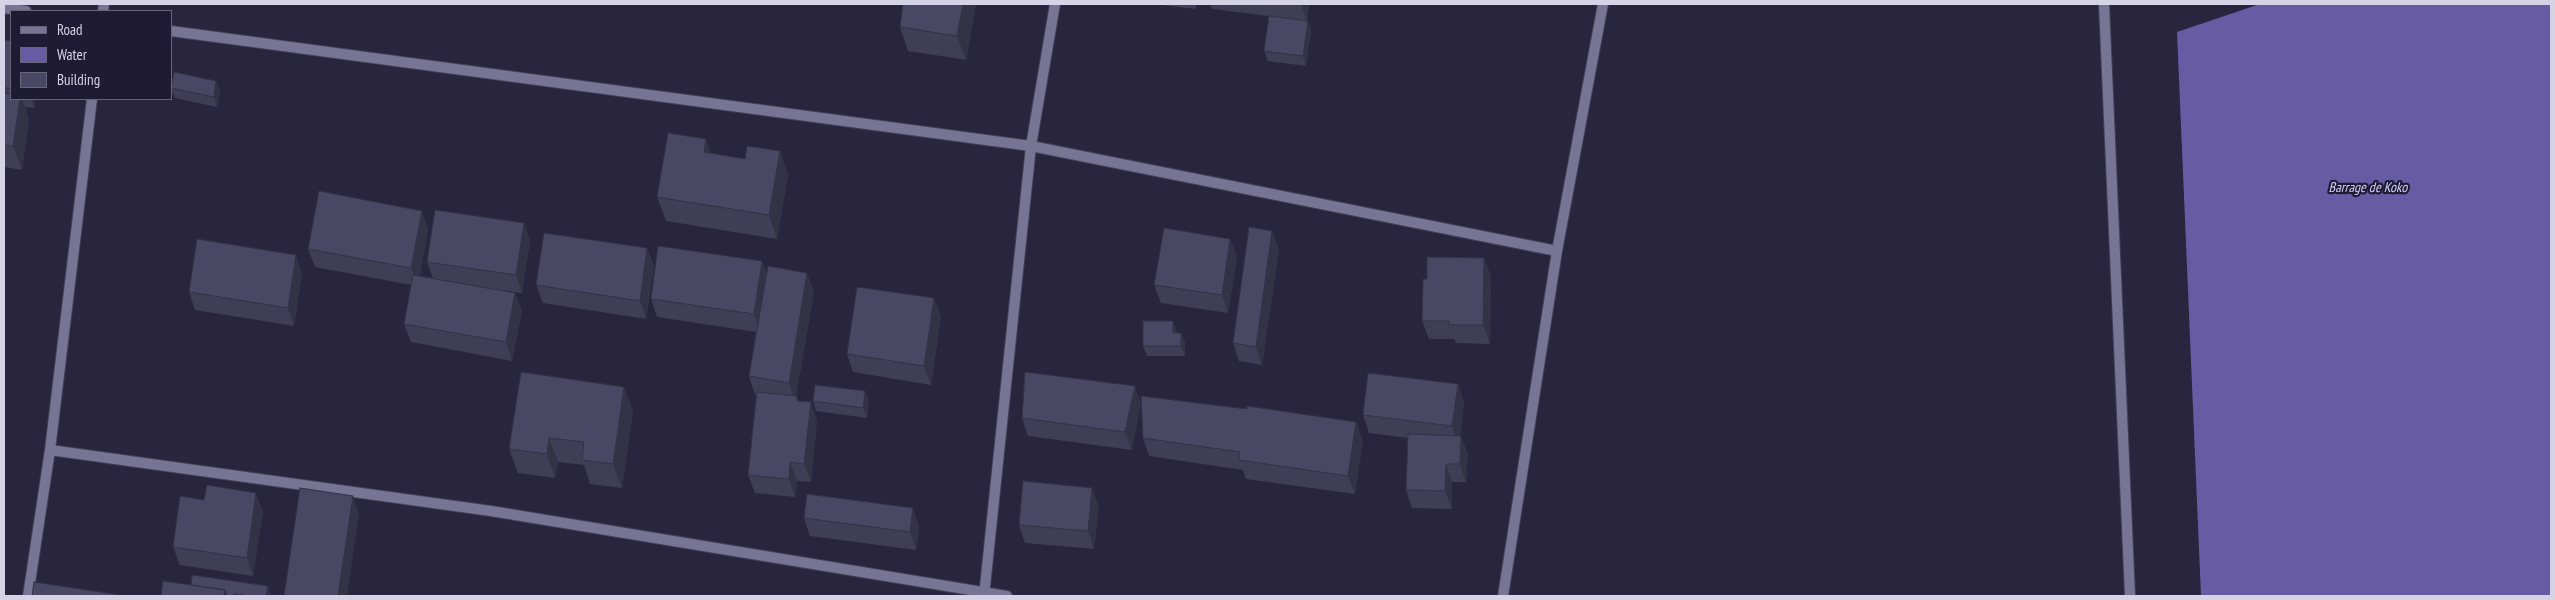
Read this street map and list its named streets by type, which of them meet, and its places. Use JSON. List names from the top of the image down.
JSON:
{
  "water": ["Barrage de Koko"],
  "legend": ["Road", "Water", "Building"]
}
